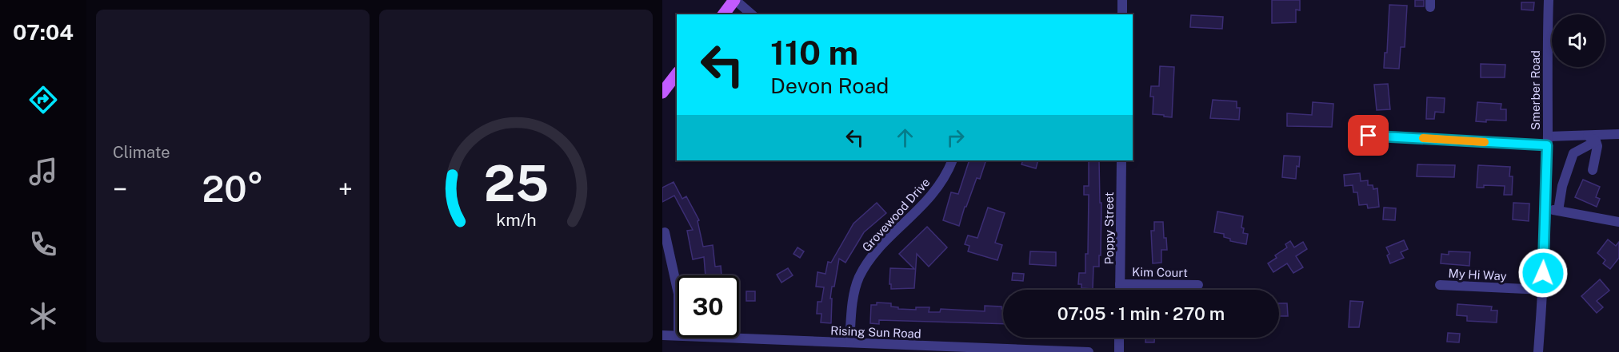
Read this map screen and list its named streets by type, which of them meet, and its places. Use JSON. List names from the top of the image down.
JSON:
{
  "streets": {
    "street": [
      "Smerber Road",
      "Grovewood Drive",
      "Poppy Street",
      "Kim Court",
      "My Hi Way",
      "Rising Sun Road"
    ]
  },
  "crossings": [
    ["Smerber Road", "My Hi Way"],
    ["Grovewood Drive", "Rising Sun Road"],
    ["Poppy Street", "Kim Court"]
  ],
  "page": {
    "tabs": "07:04",
    "tile": "Climate",
    "turn": ["110 m", "Devon Road"],
    "heat": ["−", "20°", "+"],
    "limit": "30",
    "trip": "07:05 · 1 min · 270 m",
    "gauge": ["25", "km/h"]
  }
}
